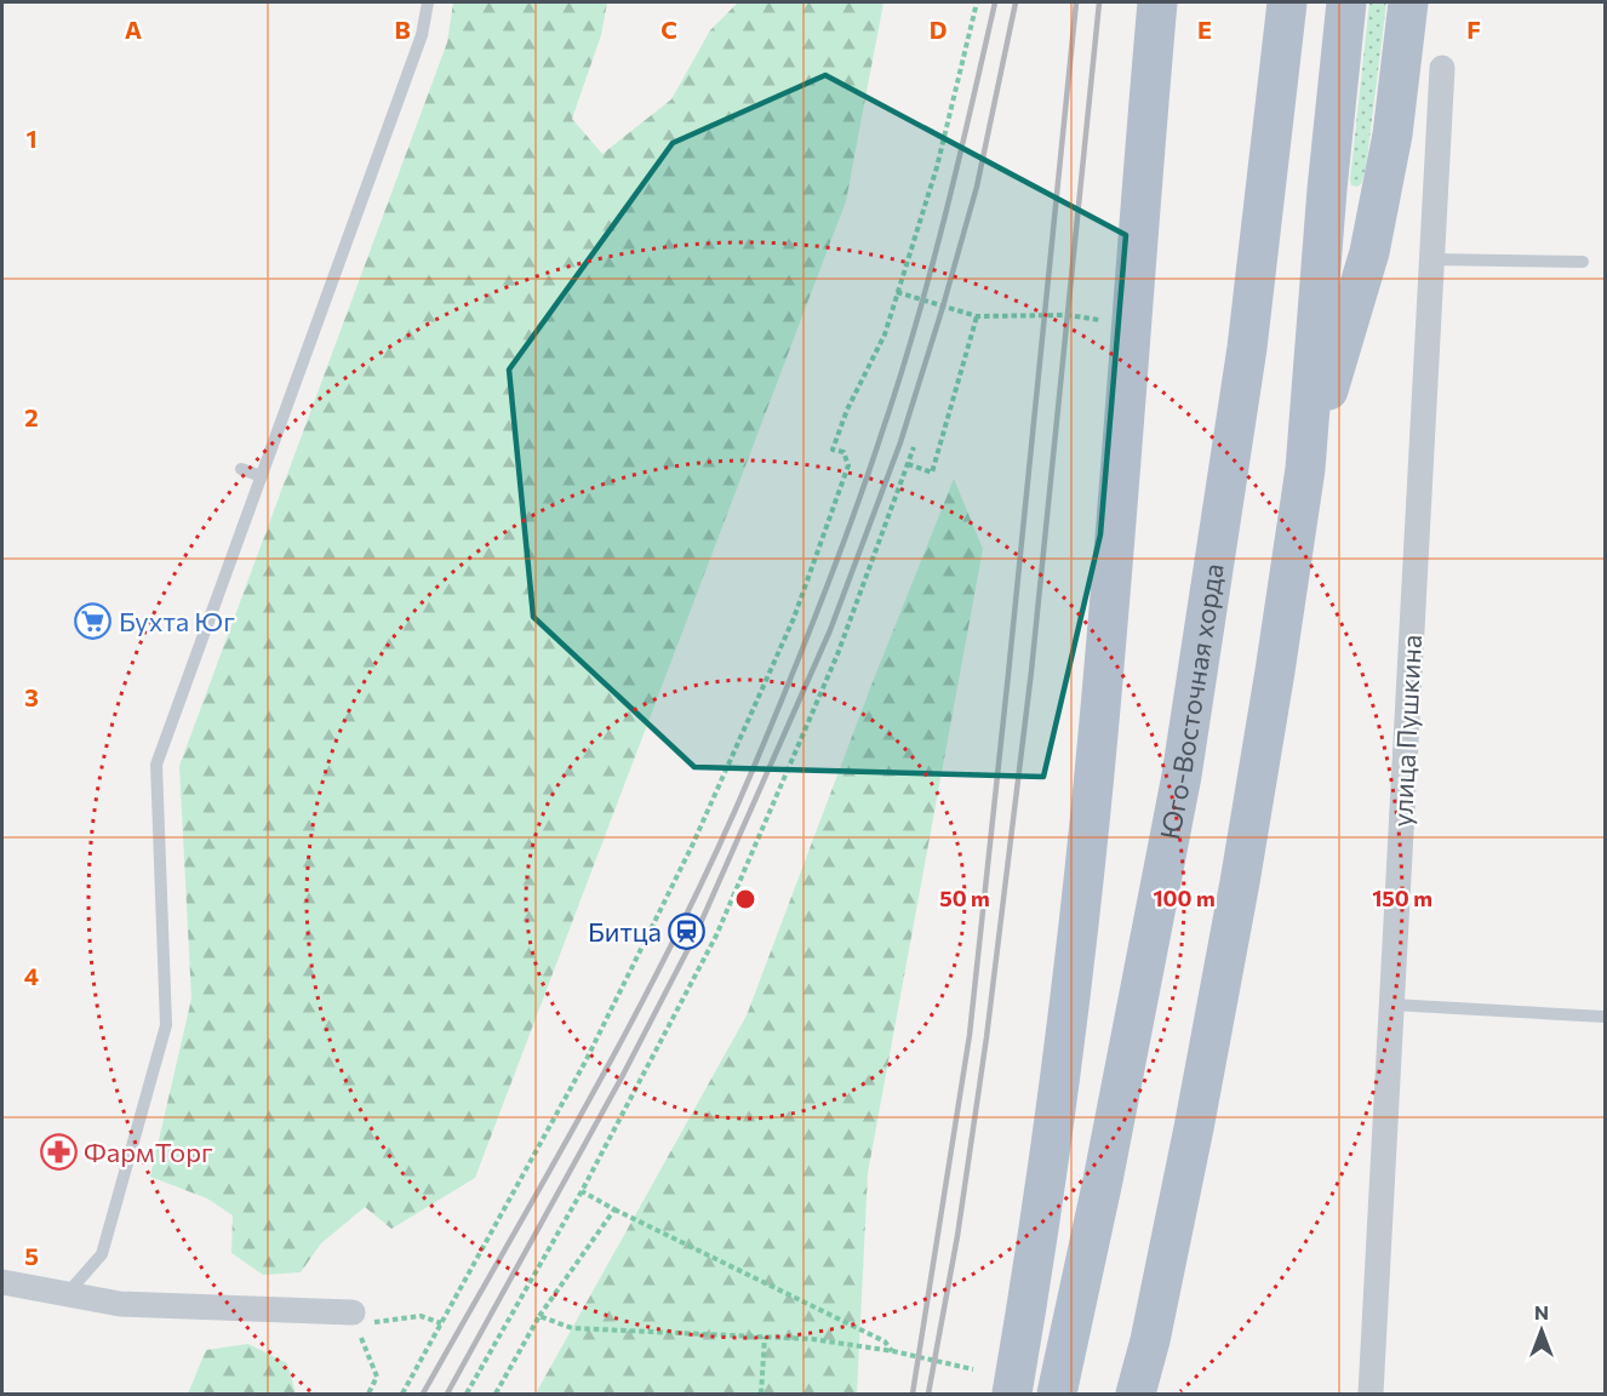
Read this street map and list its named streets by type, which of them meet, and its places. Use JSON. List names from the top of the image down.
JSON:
{
  "streets": {
    "main road": ["Юго-Восточная хорда"],
    "street": ["улица Пушкина"]
  },
  "places": {
    "supermarket": ["Бухта Юг"],
    "station": ["Битца"],
    "pharmacy": ["ФармТорг"]
  },
  "north": "top",
  "grid": {
    "columns": [
      "A",
      "B",
      "C",
      "D",
      "E",
      "F"
    ],
    "rows": [
      "1",
      "2",
      "3",
      "4",
      "5"
    ]
  },
  "rings": ["50 m", "100 m", "150 m"]
}
